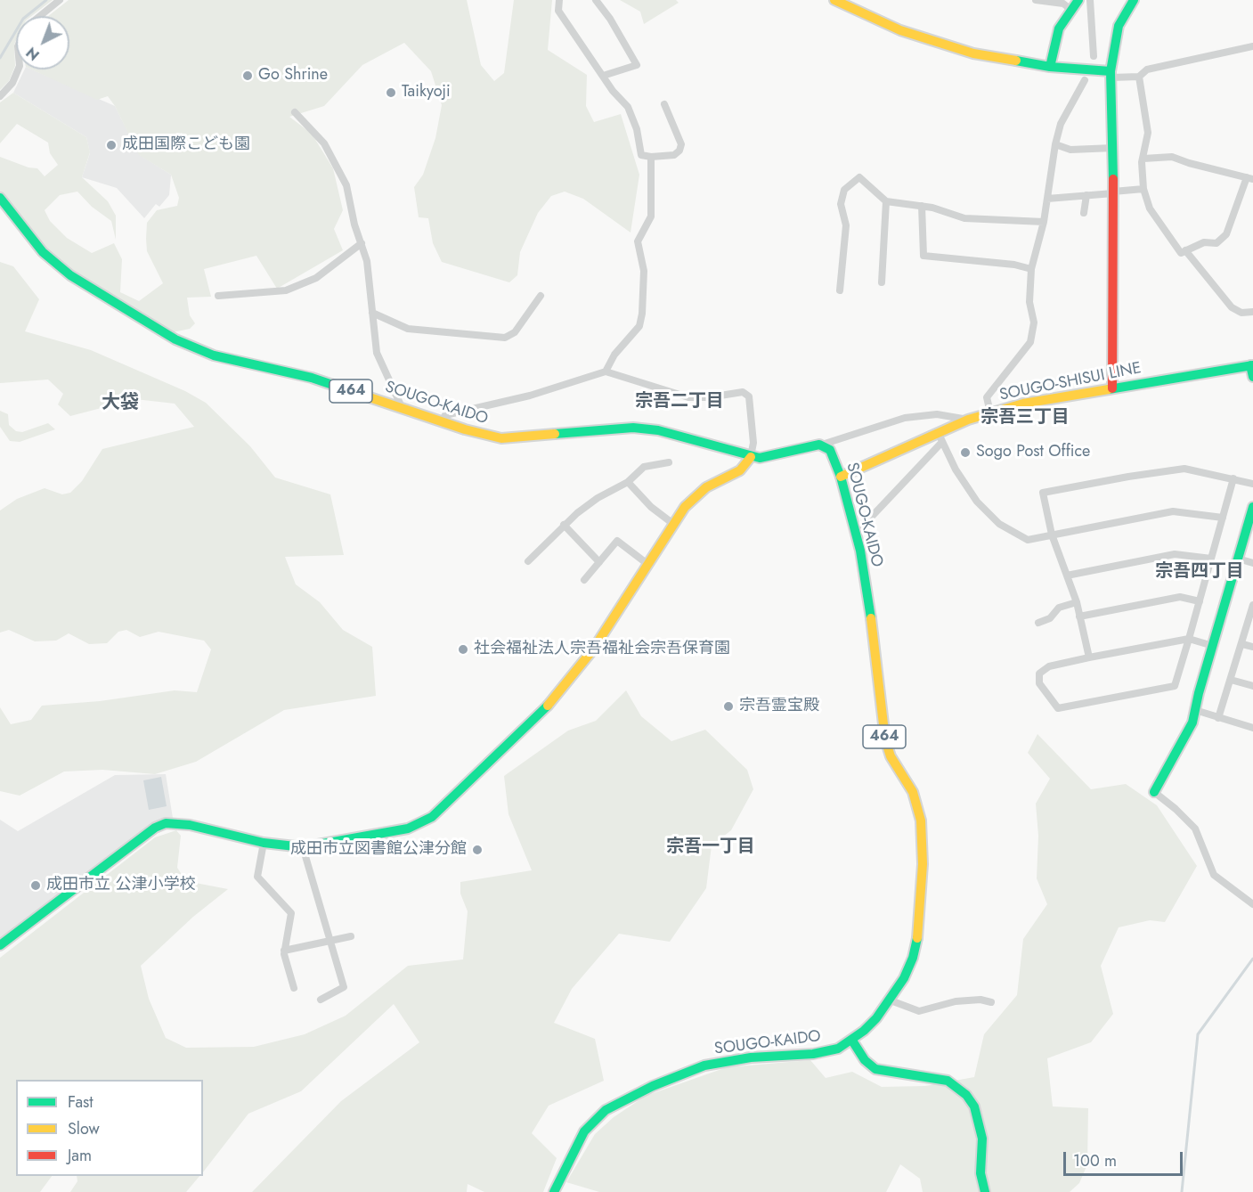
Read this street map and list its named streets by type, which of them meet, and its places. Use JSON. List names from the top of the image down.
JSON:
{
  "streets": {
    "main road": ["SOUGO-SHISUI LINE", "464", "SOUGO-KAIDO"]
  },
  "crossings": [
    ["SOUGO-SHISUI LINE", "SOUGO-KAIDO"]
  ],
  "districts": [
    "宗吾二丁目",
    "大袋",
    "宗吾三丁目",
    "宗吾四丁目",
    "宗吾一丁目"
  ],
  "places": [
    "Go Shrine",
    "Taikyoji",
    "成田国際こども園",
    "Sogo Post Office",
    "社会福祉法人宗吾福祉会宗吾保育園",
    "宗吾霊宝殿",
    "成田市立図書館公津分館",
    "成田市立 公津小学校"
  ],
  "legend": ["Fast", "Slow", "Jam"],
  "scale_bar": "100 m",
  "north": "bottom left"
}
